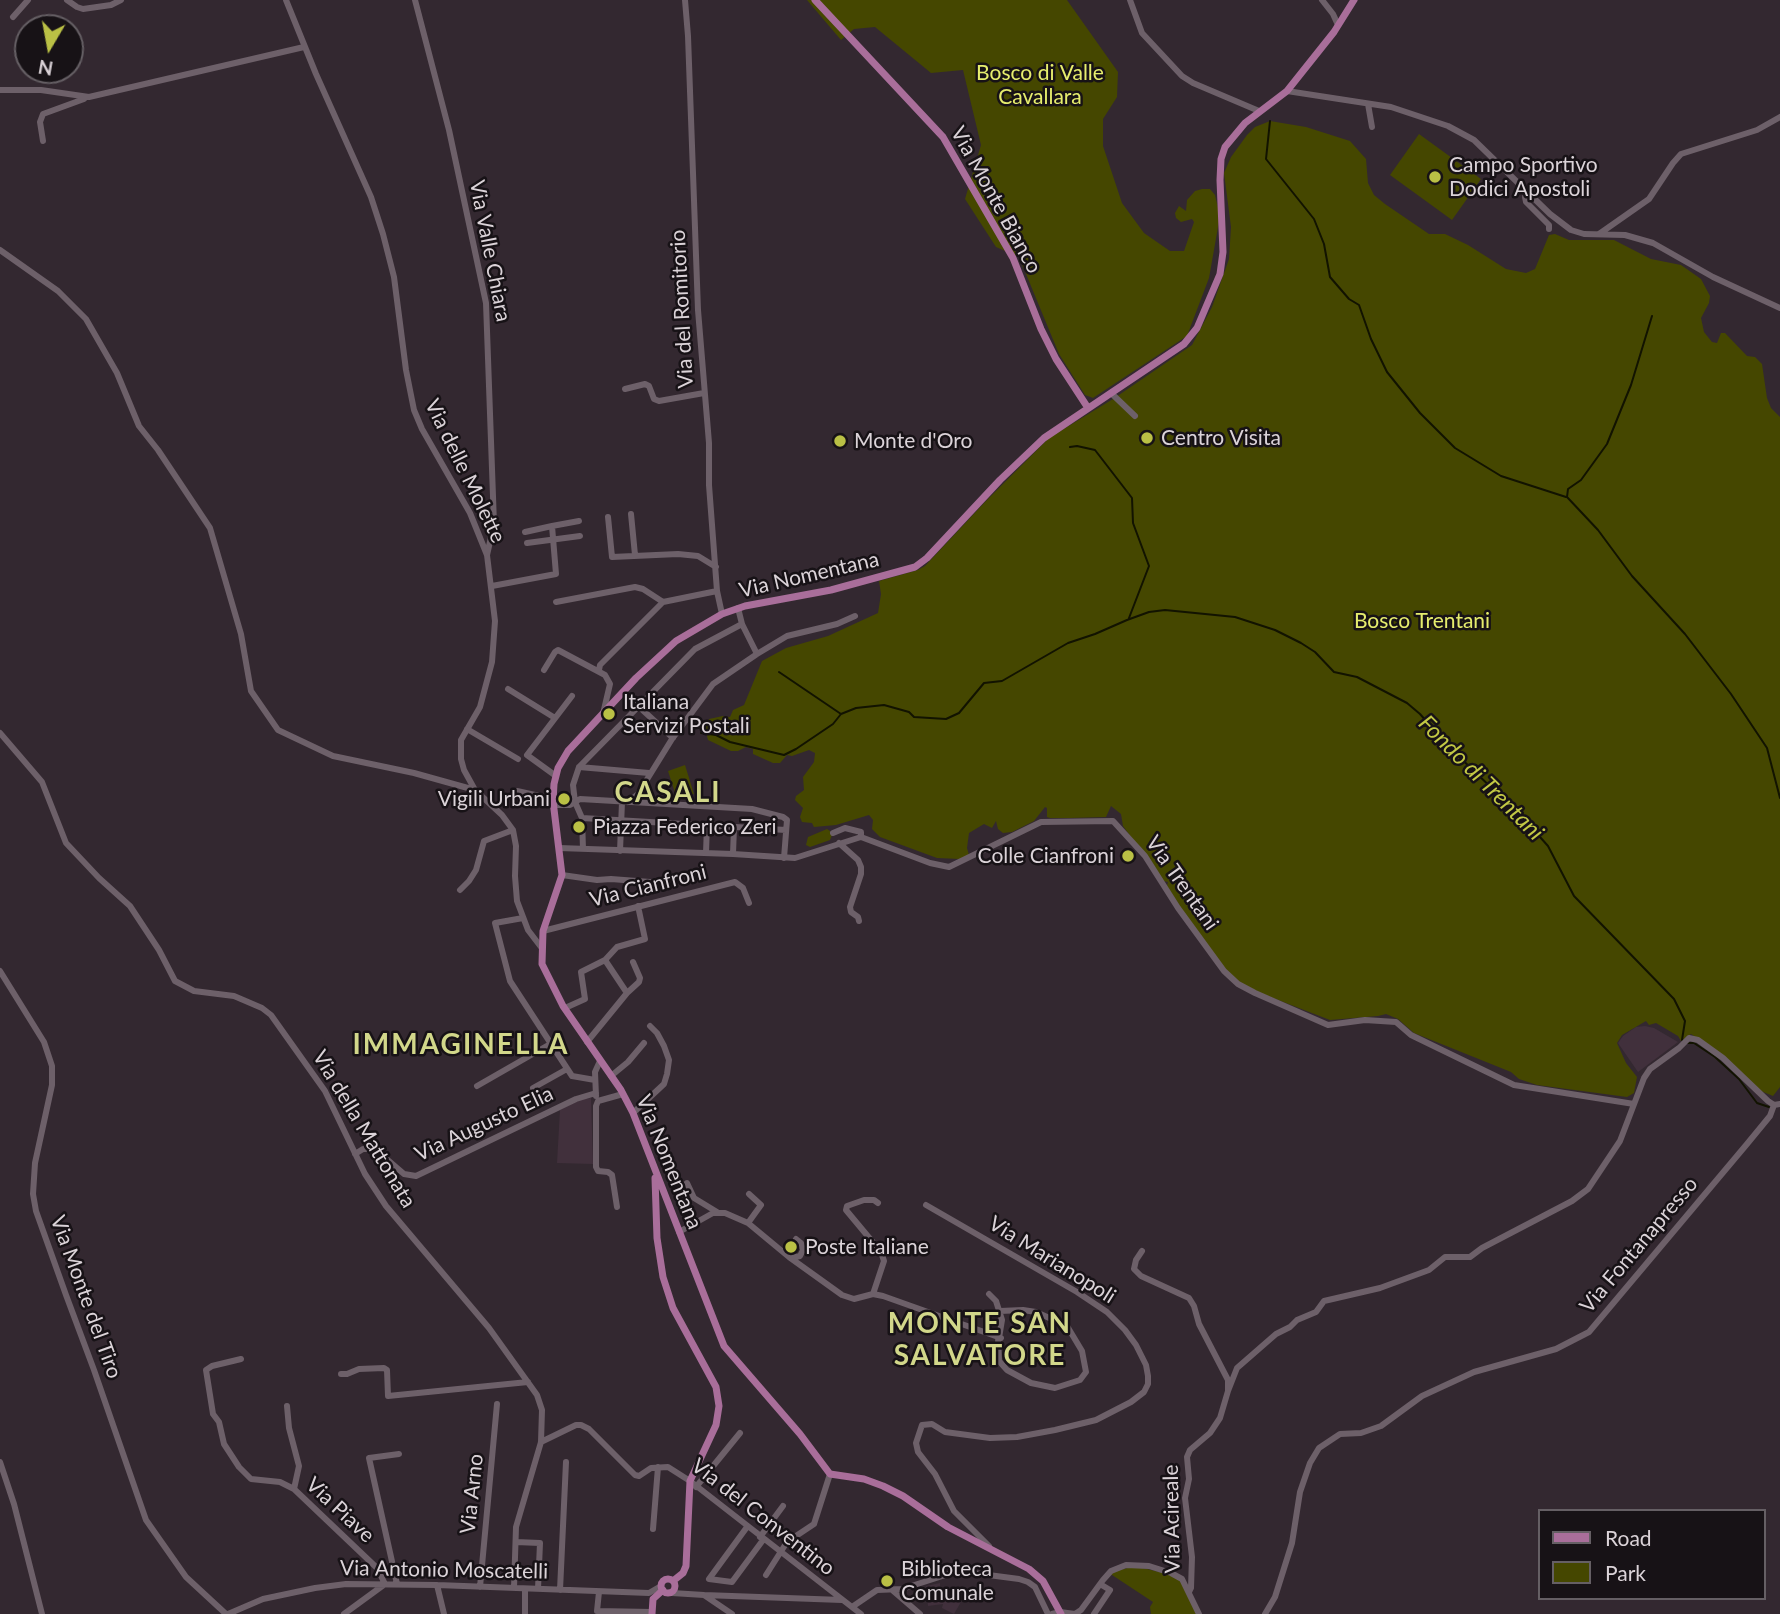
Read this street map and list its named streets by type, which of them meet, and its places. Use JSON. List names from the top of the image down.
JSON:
{
  "streets": {
    "main road": ["Via Monte Bianco", "Via Nomentana"],
    "street": [
      "Via Valle Chiara",
      "Via del Romitorio",
      "Via delle Molette",
      "Via Trentani",
      "Via Cianfroni",
      "Via Augusto Elia",
      "Via della Mattonata",
      "Via Fontanapresso",
      "Via Marianopoli",
      "Via Monte del Tiro",
      "Via Arno",
      "Via Piave",
      "Via del Conventino",
      "Via Acireale",
      "Via Antonio Moscatelli"
    ]
  },
  "crossings": [
    ["Via Monte Bianco", "Via Nomentana"],
    ["Via Valle Chiara", "Via delle Molette"],
    ["Via del Romitorio", "Via Nomentana"],
    ["Via Nomentana", "Via Cianfroni"],
    ["Via Trentani", "Via Acireale"],
    ["Via Augusto Elia", "Via della Mattonata"],
    ["Via della Mattonata", "Via del Conventino"],
    ["Via della Mattonata", "Via Antonio Moscatelli"],
    ["Via Fontanapresso", "Via Acireale"],
    ["Via Monte del Tiro", "Via Antonio Moscatelli"],
    ["Via Arno", "Via Antonio Moscatelli"],
    ["Via Piave", "Via Antonio Moscatelli"]
  ],
  "districts": ["CASALI", "IMMAGINELLA", "MONTE SAN SALVATORE"],
  "water": ["Fondo di Trentani"],
  "parks": ["Bosco di Valle Cavallara", "Bosco Trentani"],
  "places": [
    "Campo Sportivo Dodici Apostoli",
    "Centro Visita",
    "Monte d'Oro",
    "Italiana Servizi Postali",
    "Vigili Urbani",
    "Piazza Federico Zeri",
    "Colle Cianfroni",
    "Poste Italiane",
    "Biblioteca Comunale"
  ],
  "legend": ["Road", "Park"],
  "north": "bottom"
}
